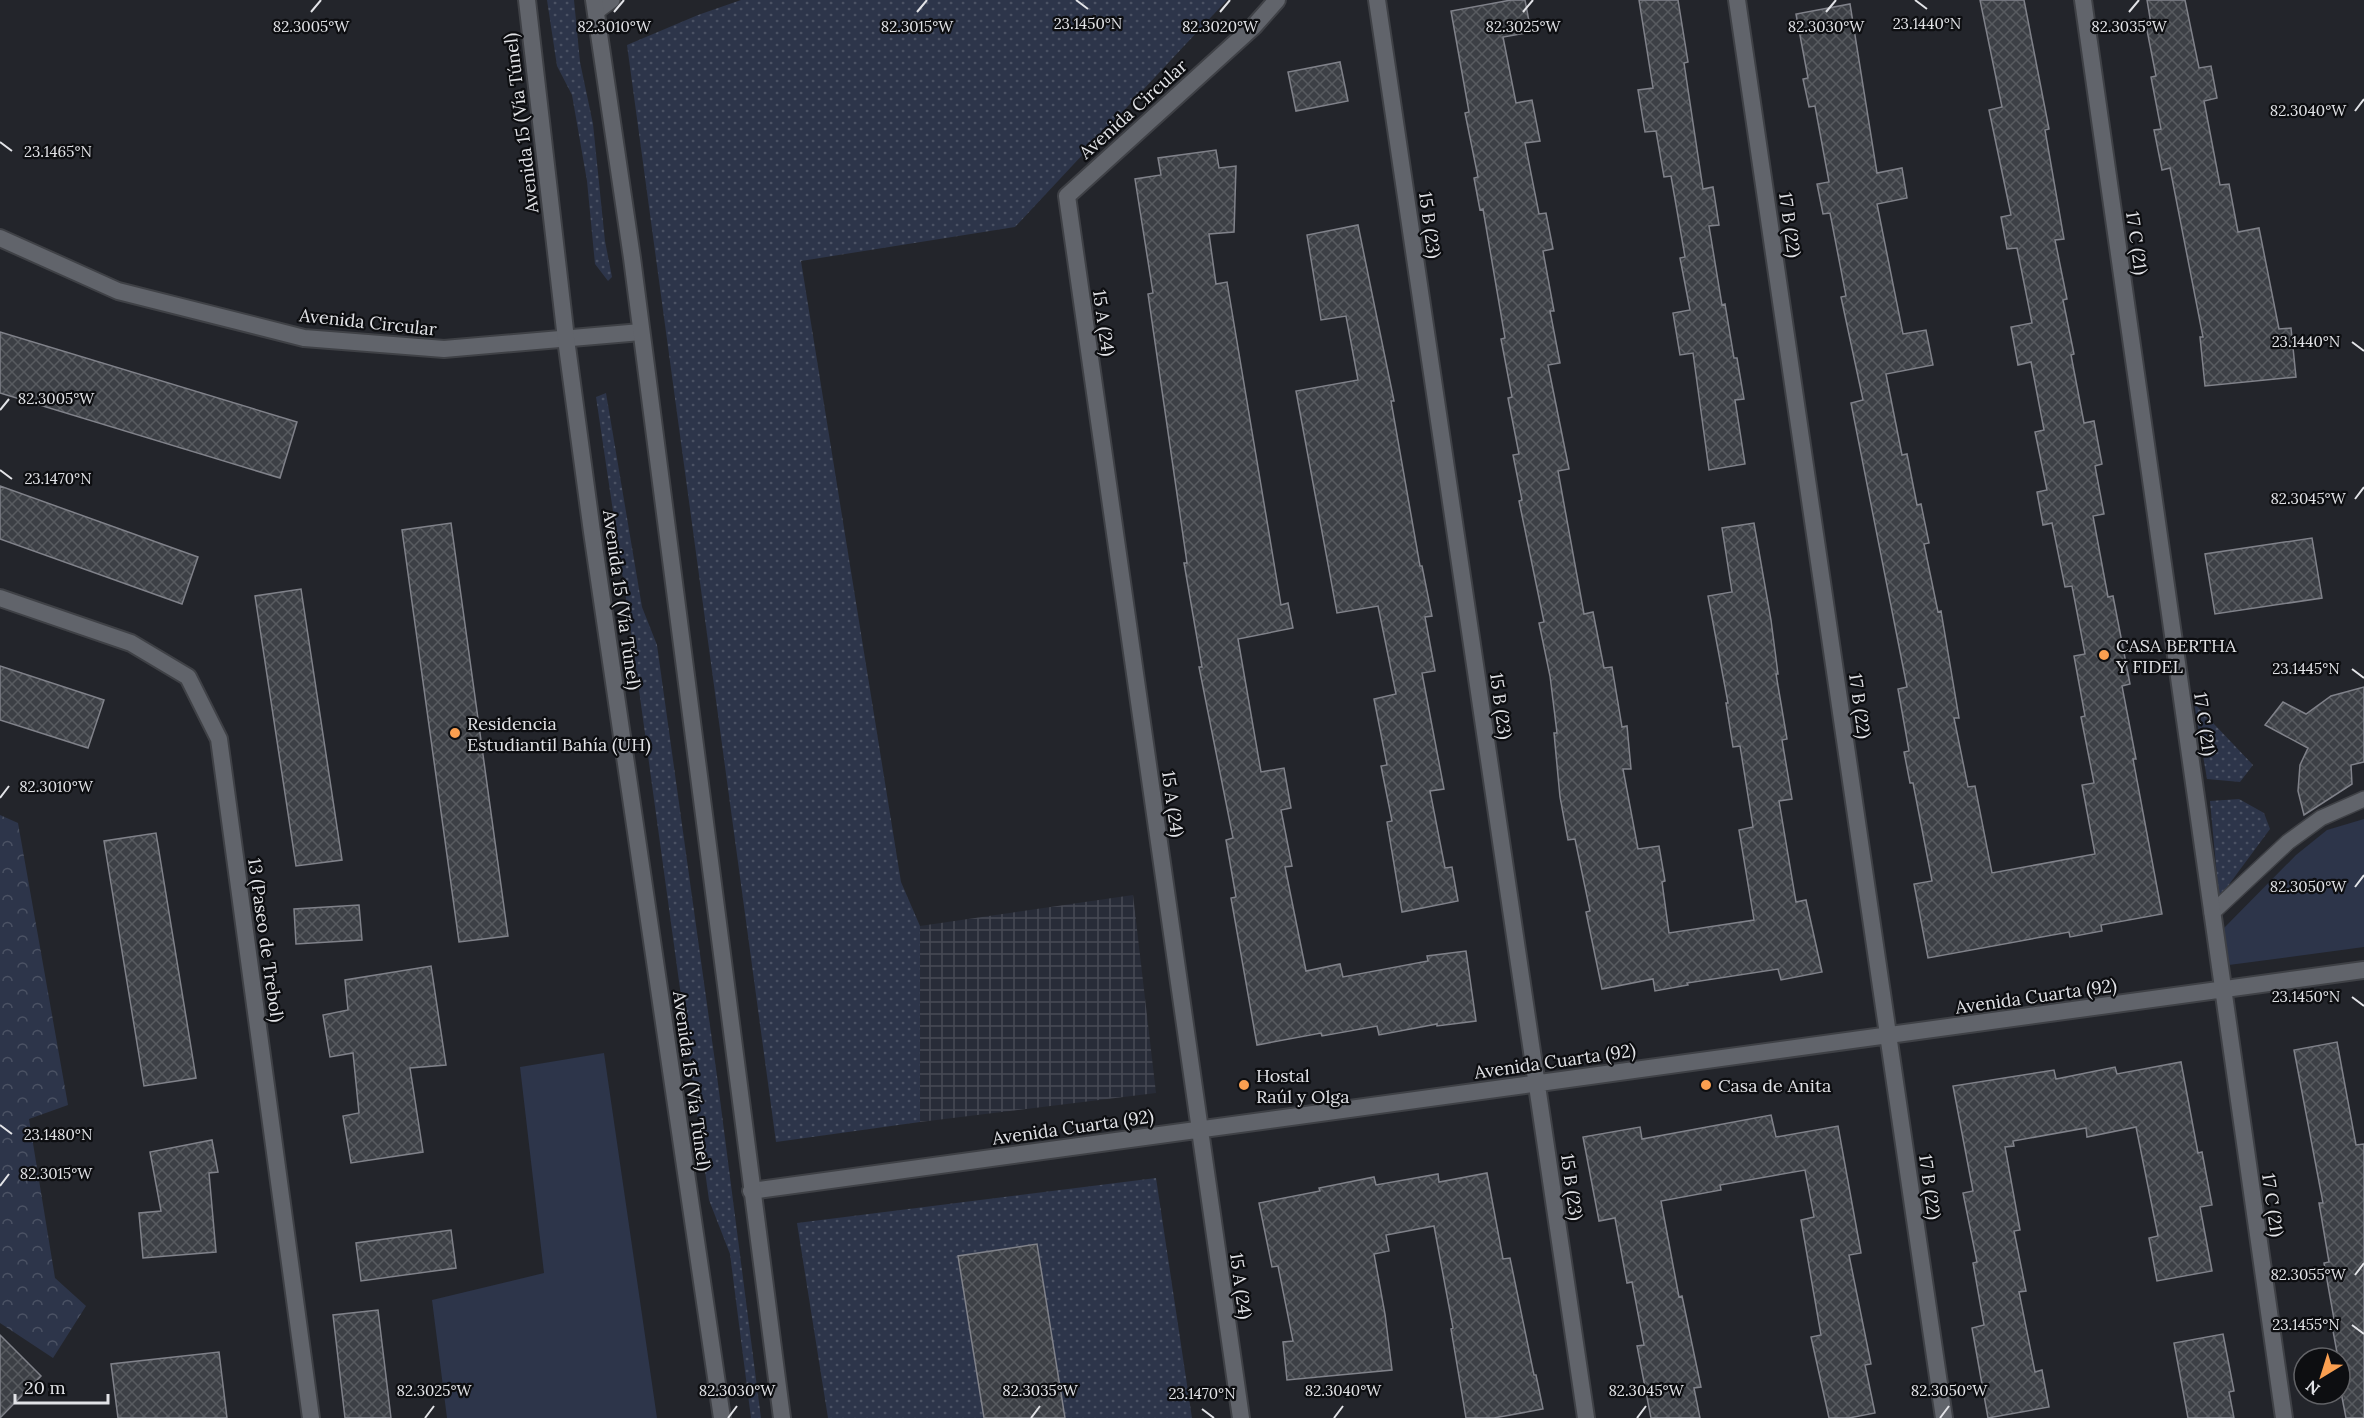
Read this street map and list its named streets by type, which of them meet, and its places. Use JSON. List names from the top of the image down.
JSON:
{
  "streets": {
    "street": [
      "Avenida Circular",
      "Avenida 15 (Vía Túnel)",
      "15 B (23)",
      "17 B (22)",
      "17 C (21)",
      "15 A (24)",
      "13 (Paseo de Trebol)",
      "Avenida Cuarta (92)"
    ]
  },
  "crossings": [
    ["Avenida Circular", "Avenida 15 (Vía Túnel)"],
    ["Avenida Circular", "15 A (24)"],
    ["15 B (23)", "Avenida Cuarta (92)"],
    ["17 B (22)", "Avenida Cuarta (92)"],
    ["17 C (21)", "Avenida Cuarta (92)"],
    ["15 A (24)", "Avenida Cuarta (92)"]
  ],
  "places": [
    "CASA BERTHA Y FIDEL",
    "Residencia Estudiantil Bahía (UH)",
    "Hostal Raúl y Olga",
    "Casa de Anita"
  ],
  "scale_bar": "20 m",
  "north": "bottom left",
  "coordinates": [
    "23.1440°N",
    "23.1450°N",
    "82.3020°W",
    "82.3025°W",
    "82.3030°W",
    "82.3005°W",
    "82.3010°W",
    "82.3015°W",
    "82.3035°W",
    "82.3040°W",
    "23.1465°N",
    "23.1470°N",
    "82.3045°W",
    "23.1445°N",
    "82.3050°W",
    "23.1480°N",
    "82.3055°W",
    "23.1455°N"
  ]
}
